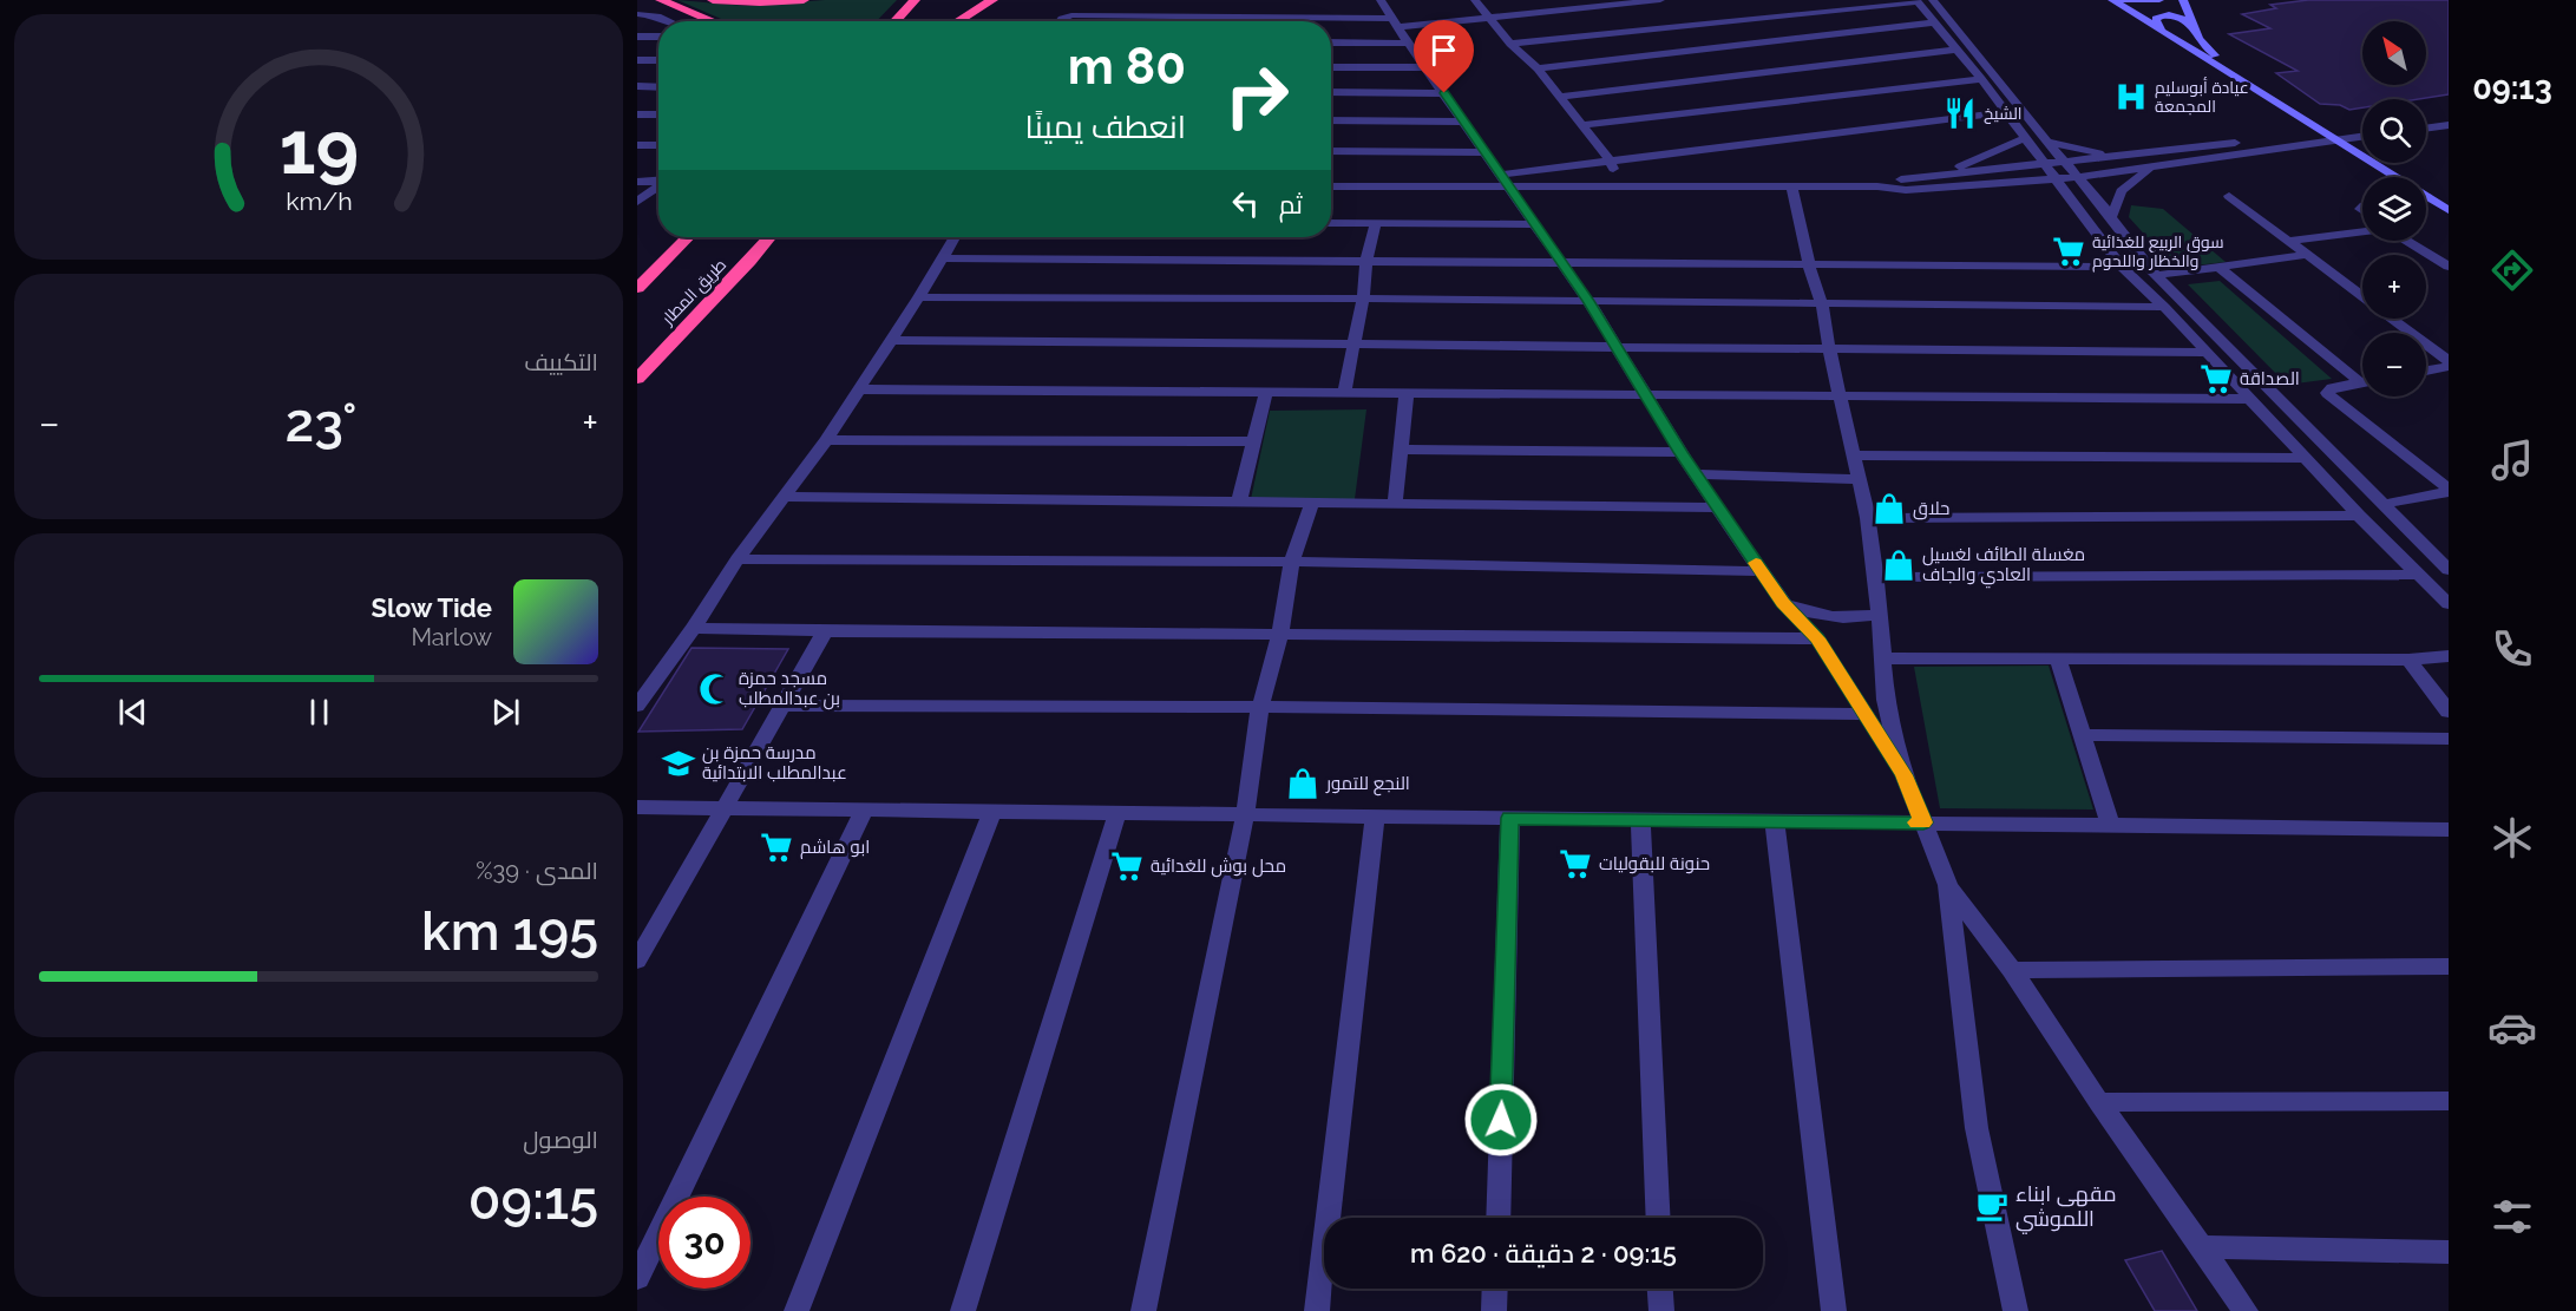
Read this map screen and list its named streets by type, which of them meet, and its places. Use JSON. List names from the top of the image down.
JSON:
{
  "streets": {
    "highway": ["طريق المطار"]
  },
  "places": {
    "hospital": ["عيادة أبوسليم المجمعة"],
    "restaurant": ["الشيخ"],
    "supermarket": [
      "سوق الربيع للغذائية والخظار واللحوم",
      "الصداقة",
      "ابو هاشم",
      "حنونة للبقوليات",
      "محل بوش للغدائية"
    ],
    "shop": ["حلاق", "مغسلة الطائف لغسيل العادي والجاف", "النجع للتمور"],
    "mosque": ["مسجد حمزة بن عبدالمطلب"],
    "school or university": ["مدرسة حمزة بن عبدالمطلب الابتدائية"],
    "cafe": ["مقهى ابناء اللموشي"]
  },
  "north": "top left",
  "page": {
    "tabs": "09:13",
    "map_buttons": ["+", "−"],
    "turn": ["80 m", "انعطف يمينًا"],
    "then": "ثم",
    "tile": [
      "التكييف",
      ["المدى · 39%", "195 km"],
      ["الوصول", "09:15"]
    ],
    "heat": ["−", "23°", "+"],
    "song": ["Slow Tide", "Marlow"],
    "limit": "30",
    "trip": "09:15 · 2 دقيقة · 620 m",
    "gauge": ["19", "km/h"]
  }
}
